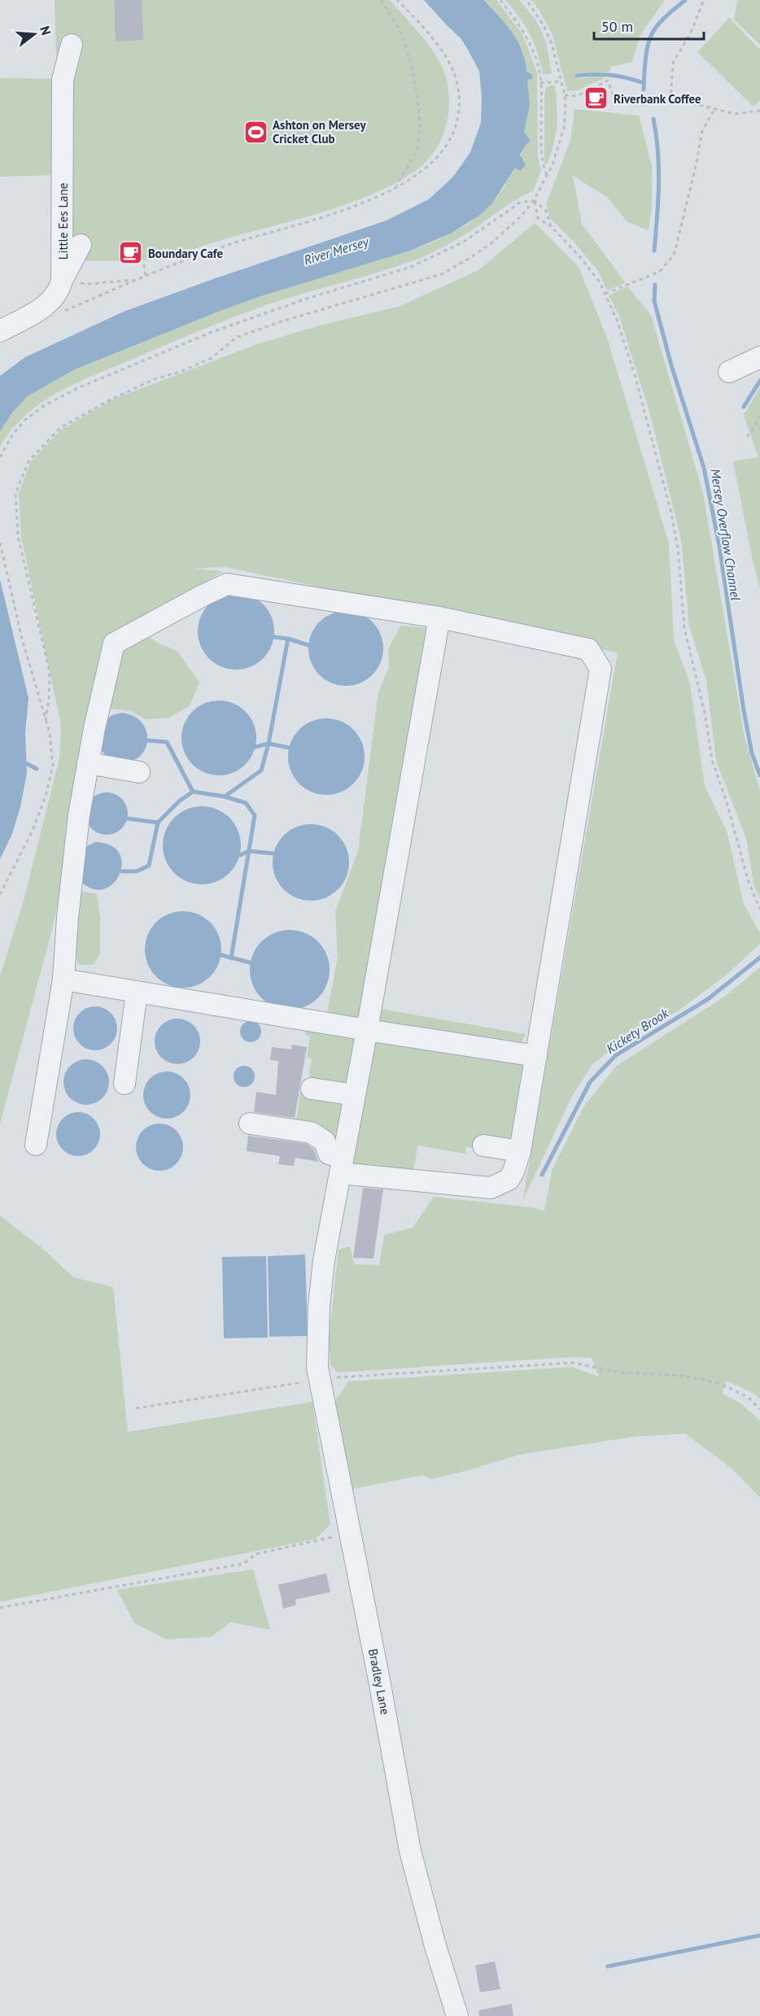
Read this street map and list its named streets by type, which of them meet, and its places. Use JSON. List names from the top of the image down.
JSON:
{
  "streets": {
    "street": ["Little Ees Lane", "Bradley Lane"]
  },
  "water": ["River Mersey", "Mersey Overflow Channel", "Kickety Brook"],
  "places": {
    "cafe": ["Riverbank Coffee", "Boundary Cafe"],
    "sports": ["Ashton on Mersey Cricket Club"]
  },
  "scale_bar": "50 m",
  "north": "right"
}
